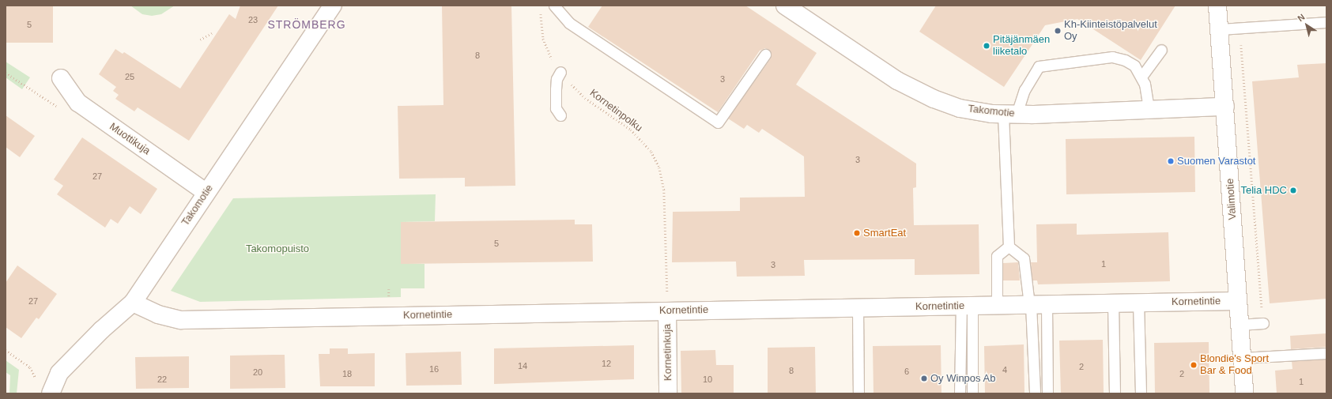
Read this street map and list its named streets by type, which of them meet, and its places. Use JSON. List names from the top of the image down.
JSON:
{
  "streets": {
    "street": [
      "Takomotie",
      "Muottikuja",
      "Valimotie",
      "Kornetintie",
      "Kornetinkuja"
    ],
    "path": ["Kornetinpolku"]
  },
  "crossings": [
    ["Kornetinpolku", "Kornetintie"],
    ["Kornetinpolku", "Kornetinkuja"],
    ["Takomotie", "Muottikuja"],
    ["Takomotie", "Valimotie"],
    ["Takomotie", "Kornetintie"],
    ["Valimotie", "Kornetintie"],
    ["Kornetintie", "Kornetinkuja"]
  ],
  "districts": ["STRÖMBERG"],
  "parks": ["Takomopuisto"],
  "places": [
    "Kh-Kiinteistöpalvelut Oy",
    "Pitäjänmäen liiketalo",
    "Suomen Varastot",
    "Telia HDC",
    "SmartEat",
    "Blondie's Sport Bar & Food",
    "Oy Winpos Ab"
  ],
  "house_numbers": [
    "23",
    "5",
    "8",
    "25",
    "3",
    "3",
    "27",
    "5",
    "1",
    "3",
    "27",
    "12",
    "14",
    "2",
    "16",
    "4",
    "8",
    "6",
    "20",
    "18",
    "2",
    "22",
    "10",
    "1"
  ],
  "north": "top left"
}
